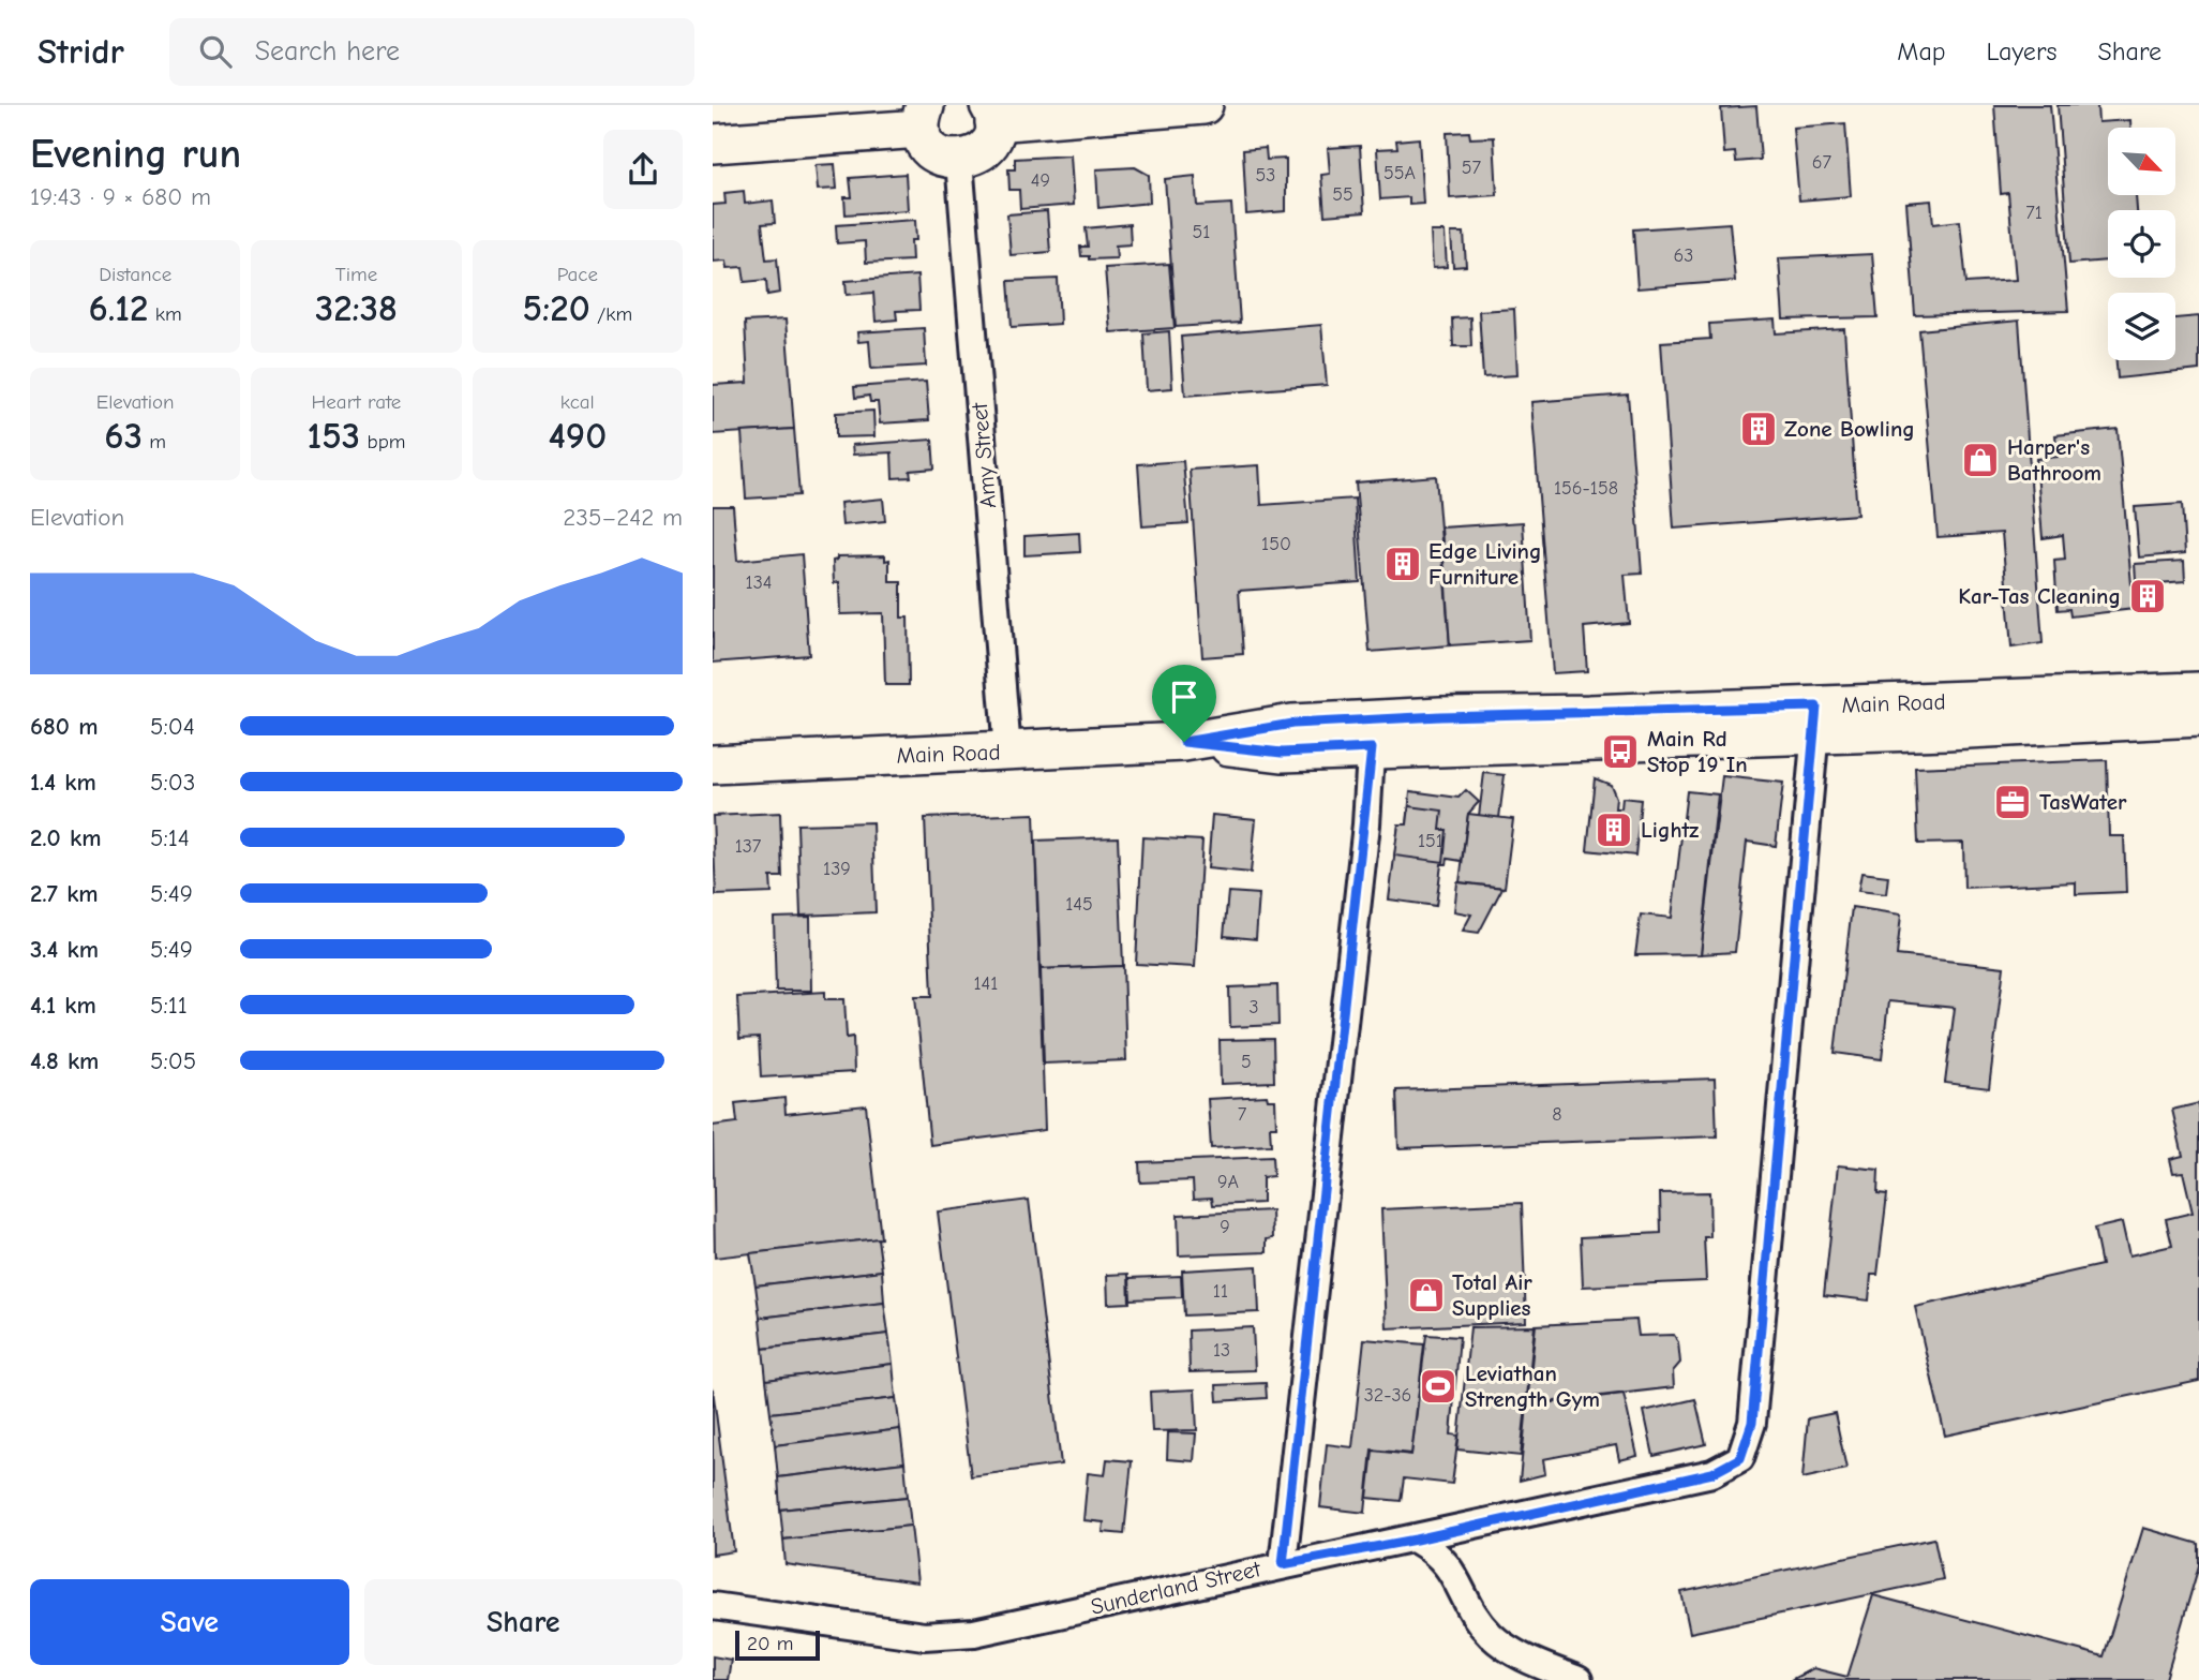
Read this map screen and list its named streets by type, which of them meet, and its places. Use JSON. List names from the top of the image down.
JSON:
{
  "streets": {
    "main road": ["Main Road"],
    "street": ["Amy Street", "Sunderland Street"]
  },
  "crossings": [
    ["Amy Street", "Main Road"],
    ["Main Road", "Sunderland Street"]
  ],
  "places": {
    "building": [
      "Zone Bowling",
      "Edge Living Furniture",
      "Kar-Tas Cleaning",
      "Lightz"
    ],
    "shop": ["Harper's Bathroom", "Total Air Supplies"],
    "bus stop": ["Main Rd Stop 19 In"],
    "office": ["TasWater"],
    "sports": ["Leviathan Strength Gym"]
  },
  "house_numbers": [
    "67",
    "57",
    "55A",
    "53",
    "49",
    "55",
    "71",
    "51",
    "63",
    "156-158",
    "150",
    "134",
    "151",
    "137",
    "139",
    "145",
    "141",
    "3",
    "5",
    "7",
    "8",
    "9A",
    "9",
    "11",
    "13",
    "32-36"
  ],
  "scale_bar": "20 m",
  "north": "bottom right",
  "page": {
    "header": "Stridr",
    "search": "Search here",
    "nav": ["Map", "Layers", "Share"],
    "heading": ["Evening run", "19:43 · 9 × 680 m"],
    "stats": [
      ["Distance", "6.12 km"],
      ["Time", "32:38"],
      ["Pace", "5:20 /km"],
      ["Elevation", "63 m"],
      ["Heart rate", "153 bpm"],
      ["kcal", "490"]
    ],
    "chart": ["Elevation", "235–242 m"],
    "list": [
      {
        "name": "680 m",
        "note": "5:04"
      },
      {
        "name": "1.4 km",
        "note": "5:03"
      },
      {
        "name": "2.0 km",
        "note": "5:14"
      },
      {
        "name": "2.7 km",
        "note": "5:49"
      },
      {
        "name": "3.4 km",
        "note": "5:49"
      },
      {
        "name": "4.1 km",
        "note": "5:11"
      },
      {
        "name": "4.8 km",
        "note": "5:05"
      }
    ],
    "buttons": ["Save", "Share"],
    "scale": "20 m"
  }
}
